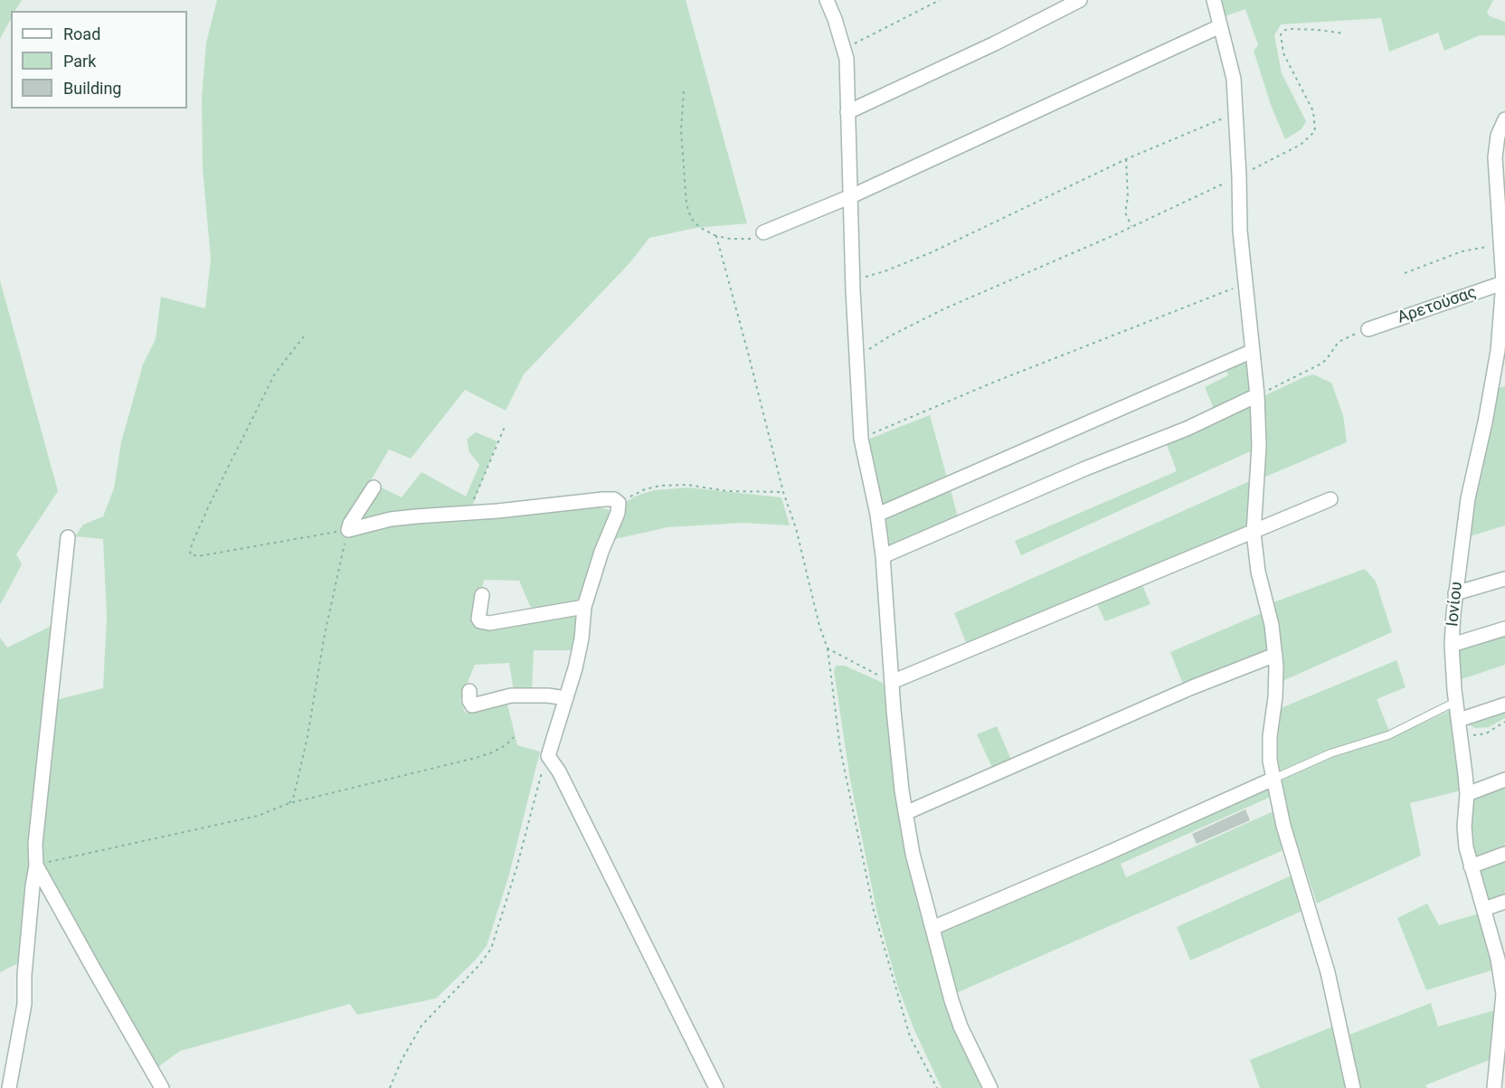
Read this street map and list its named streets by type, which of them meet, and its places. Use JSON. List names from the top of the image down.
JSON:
{
  "streets": {
    "street": ["Αρετούσας", "Ιονίου"]
  },
  "crossings": [
    ["Αρετούσας", "Ιονίου"]
  ],
  "legend": ["Road", "Park", "Building"]
}
